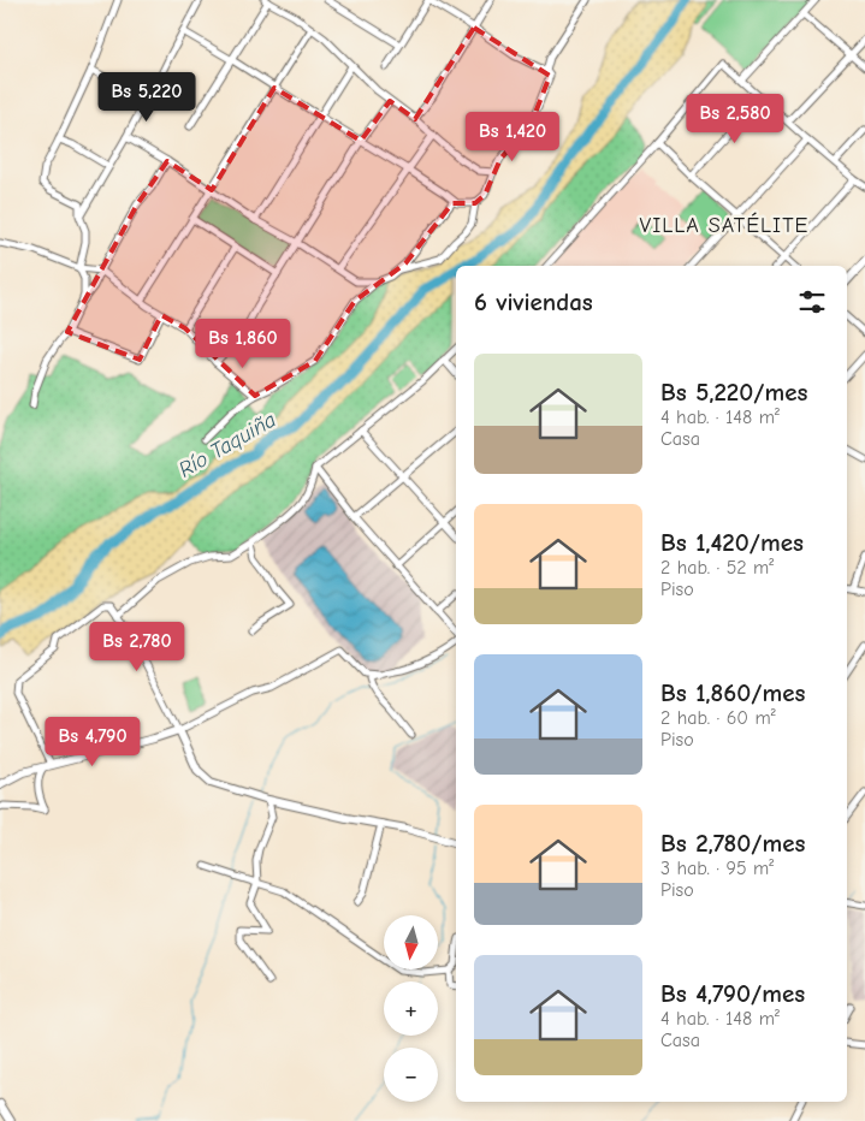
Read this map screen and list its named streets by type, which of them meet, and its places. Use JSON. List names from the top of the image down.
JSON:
{
  "districts": ["VILLA SATÉLITE"],
  "water": ["Río Taquiña"],
  "north": "bottom",
  "page": {
    "price": [
      "Bs 5,220",
      "Bs 2,580",
      "Bs 1,420",
      "Bs 1,860",
      "Bs 2,780",
      "Bs 4,790"
    ],
    "heading": "6 viviendas",
    "list": [
      {
        "name": "Bs 5,220/mes",
        "note": "4 hab. · 148 m² · Casa"
      },
      {
        "name": "Bs 1,420/mes",
        "note": "2 hab. · 52 m² · Piso"
      },
      {
        "name": "Bs 1,860/mes",
        "note": "2 hab. · 60 m² · Piso"
      },
      {
        "name": "Bs 2,780/mes",
        "note": "3 hab. · 95 m² · Piso"
      },
      {
        "name": "Bs 4,790/mes",
        "note": "4 hab. · 148 m² · Casa"
      }
    ],
    "map_buttons": ["+", "−"]
  }
}
